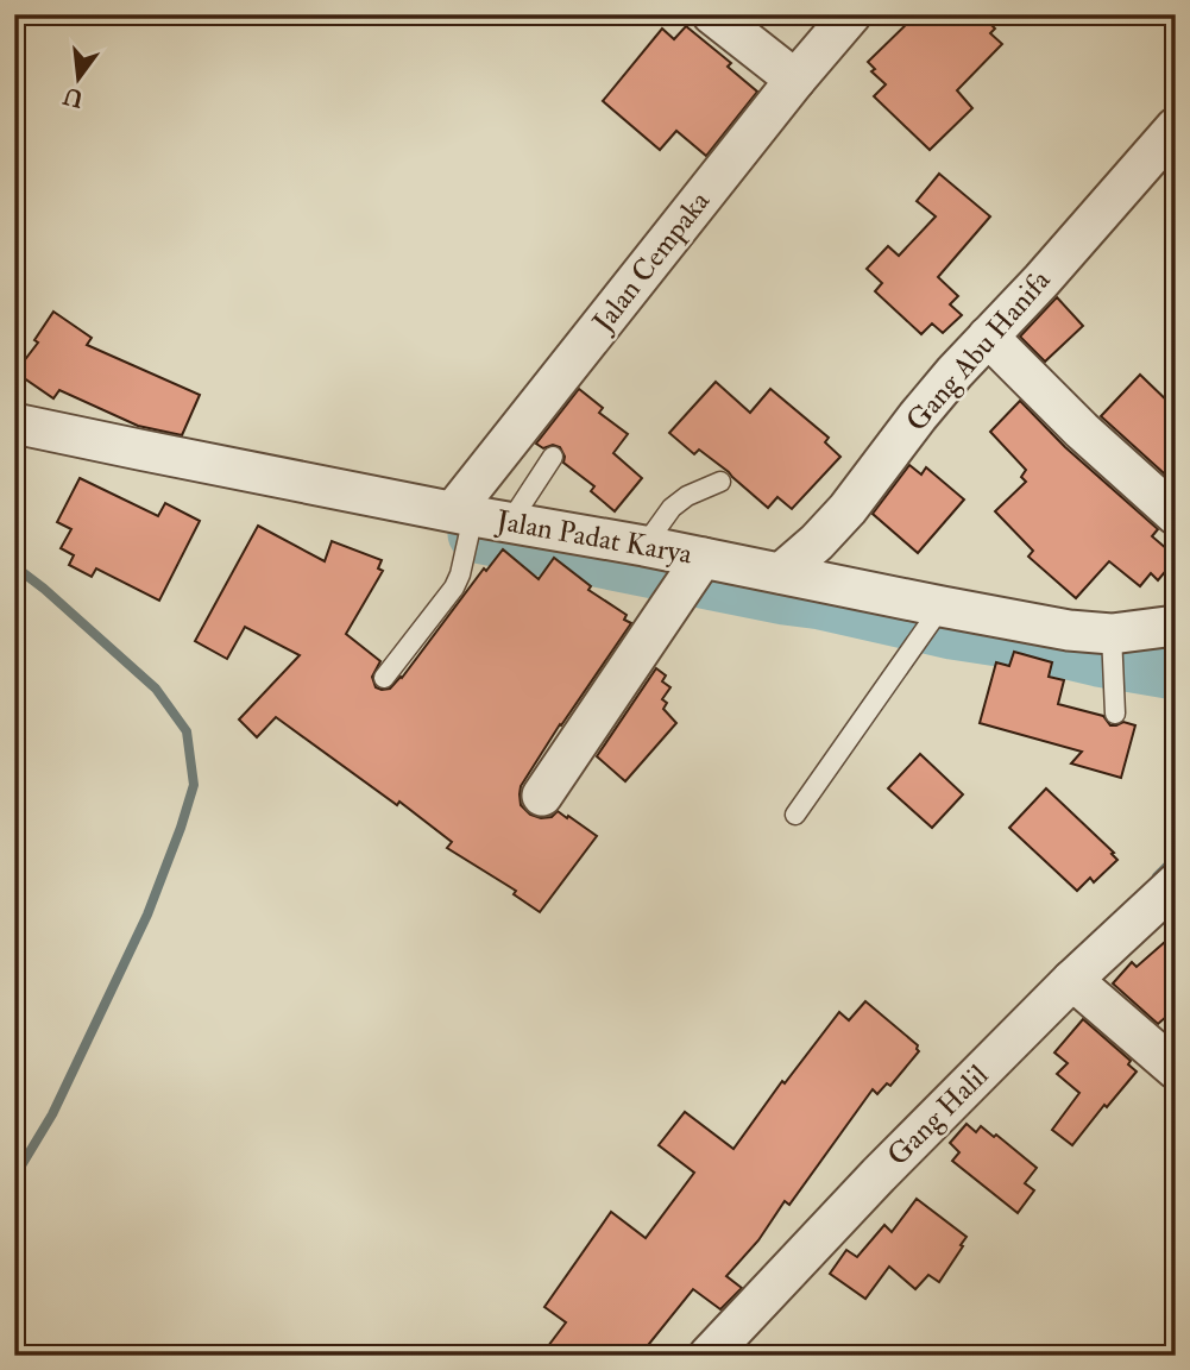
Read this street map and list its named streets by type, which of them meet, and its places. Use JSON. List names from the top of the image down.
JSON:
{
  "streets": {
    "street": [
      "Jalan Cempaka",
      "Gang Abu Hanifa",
      "Jalan Padat Karya",
      "Gang Halil"
    ]
  },
  "crossings": [
    ["Jalan Cempaka", "Jalan Padat Karya"],
    ["Gang Abu Hanifa", "Jalan Padat Karya"]
  ],
  "north": "bottom"
}
